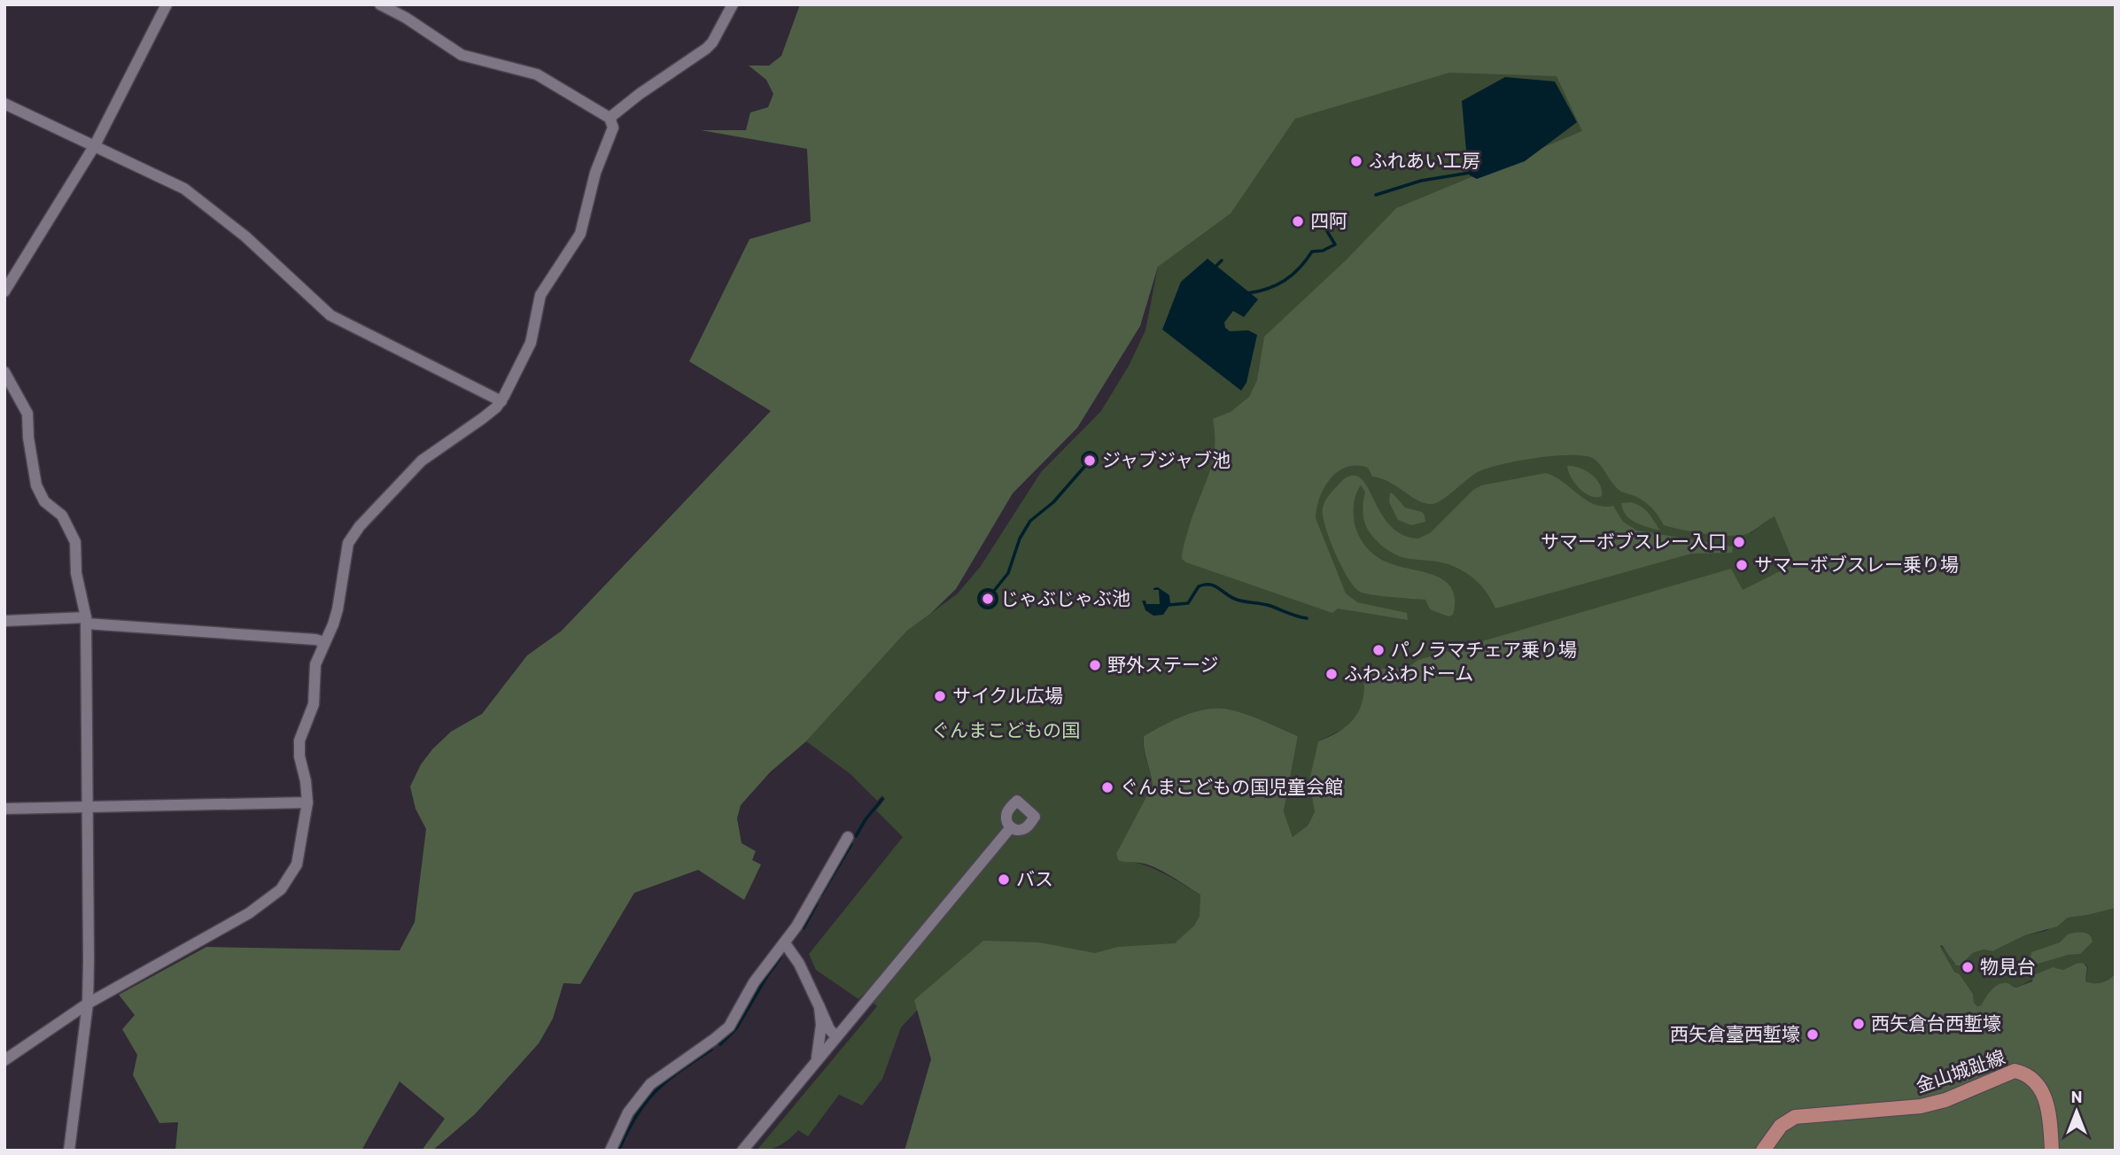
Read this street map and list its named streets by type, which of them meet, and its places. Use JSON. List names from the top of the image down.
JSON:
{
  "streets": {
    "main road": ["金山城趾線"]
  },
  "parks": ["ぐんまこどもの国"],
  "places": [
    "ふれあい工房",
    "四阿",
    "ジャブジャブ池",
    "サマーボブスレー入口",
    "サマーボブスレー乗り場",
    "じゃぶじゃぶ池",
    "パノラマチェア乗り場",
    "野外ステージ",
    "ふわふわドーム",
    "サイクル広場",
    "ぐんまこどもの国児童会館",
    "バス",
    "物見台",
    "西矢倉台西塹壕",
    "西矢倉臺西塹壕"
  ],
  "north": "top"
}
